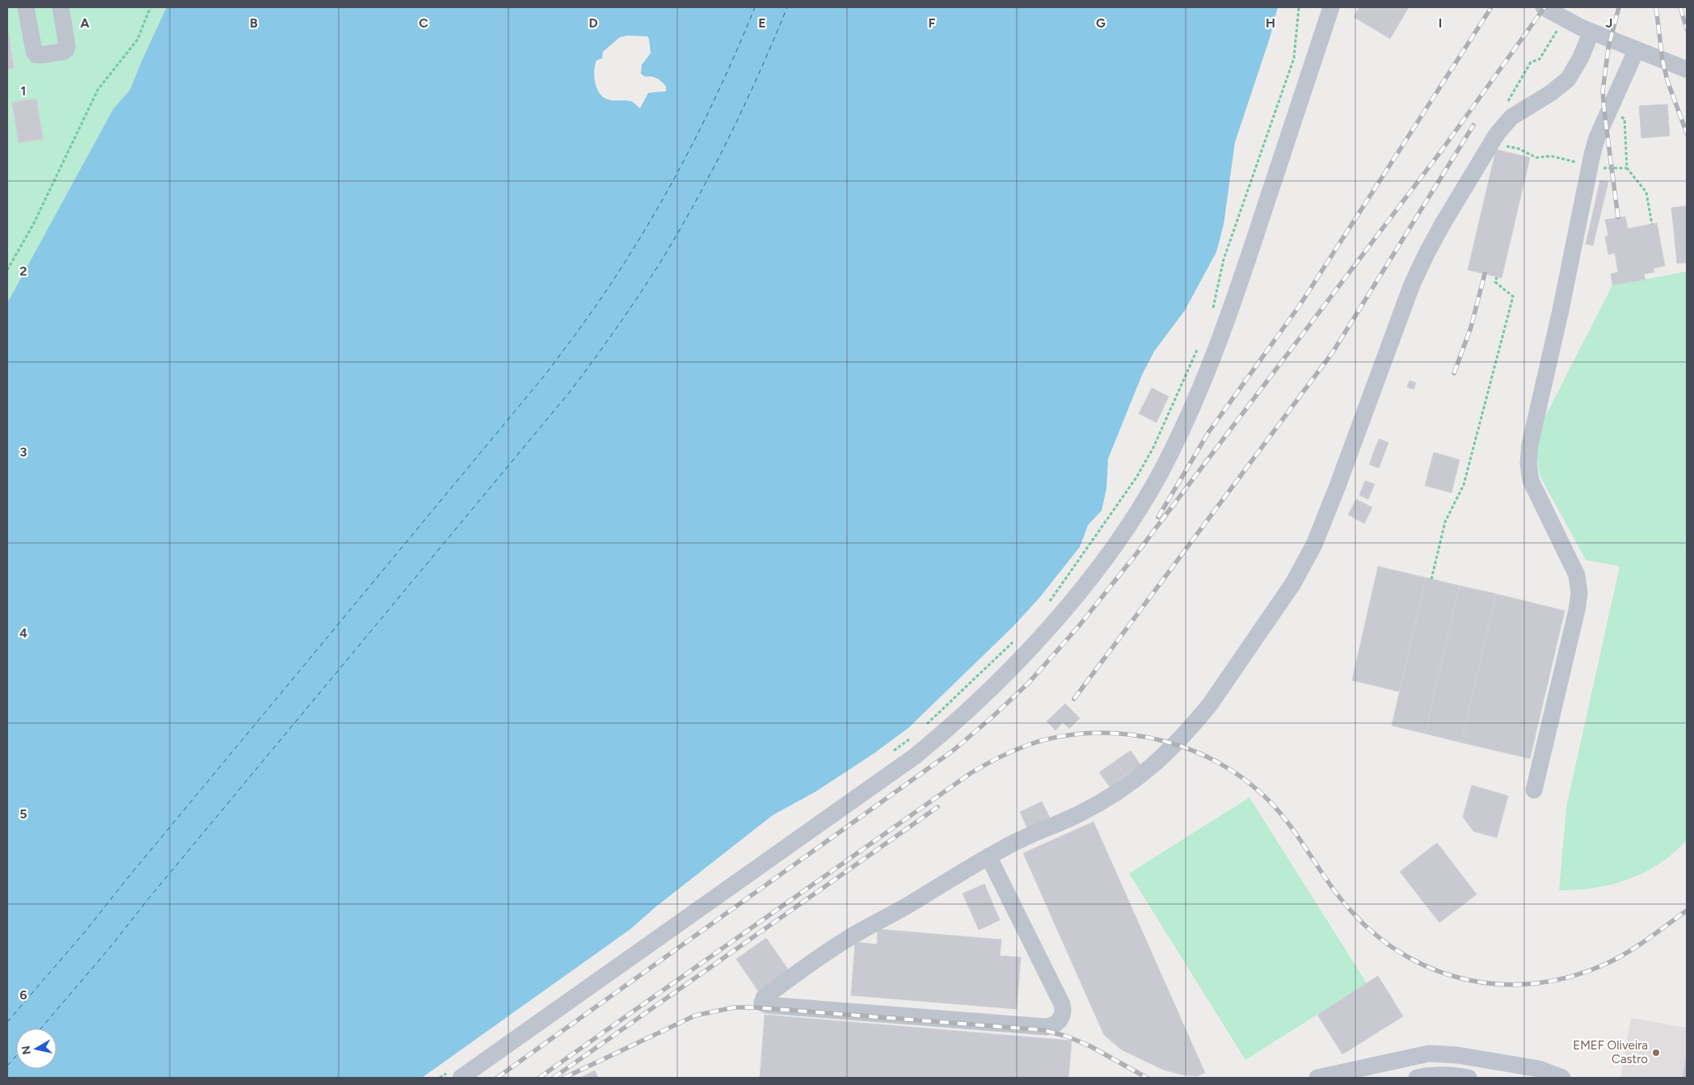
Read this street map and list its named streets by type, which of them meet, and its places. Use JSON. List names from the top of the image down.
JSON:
{
  "places": ["EMEF Oliveira Castro"],
  "north": "left",
  "grid": {
    "columns": [
      "A",
      "B",
      "C",
      "D",
      "E",
      "F",
      "G",
      "H",
      "I",
      "J"
    ],
    "rows": [
      "1",
      "2",
      "3",
      "4",
      "5",
      "6"
    ]
  }
}
